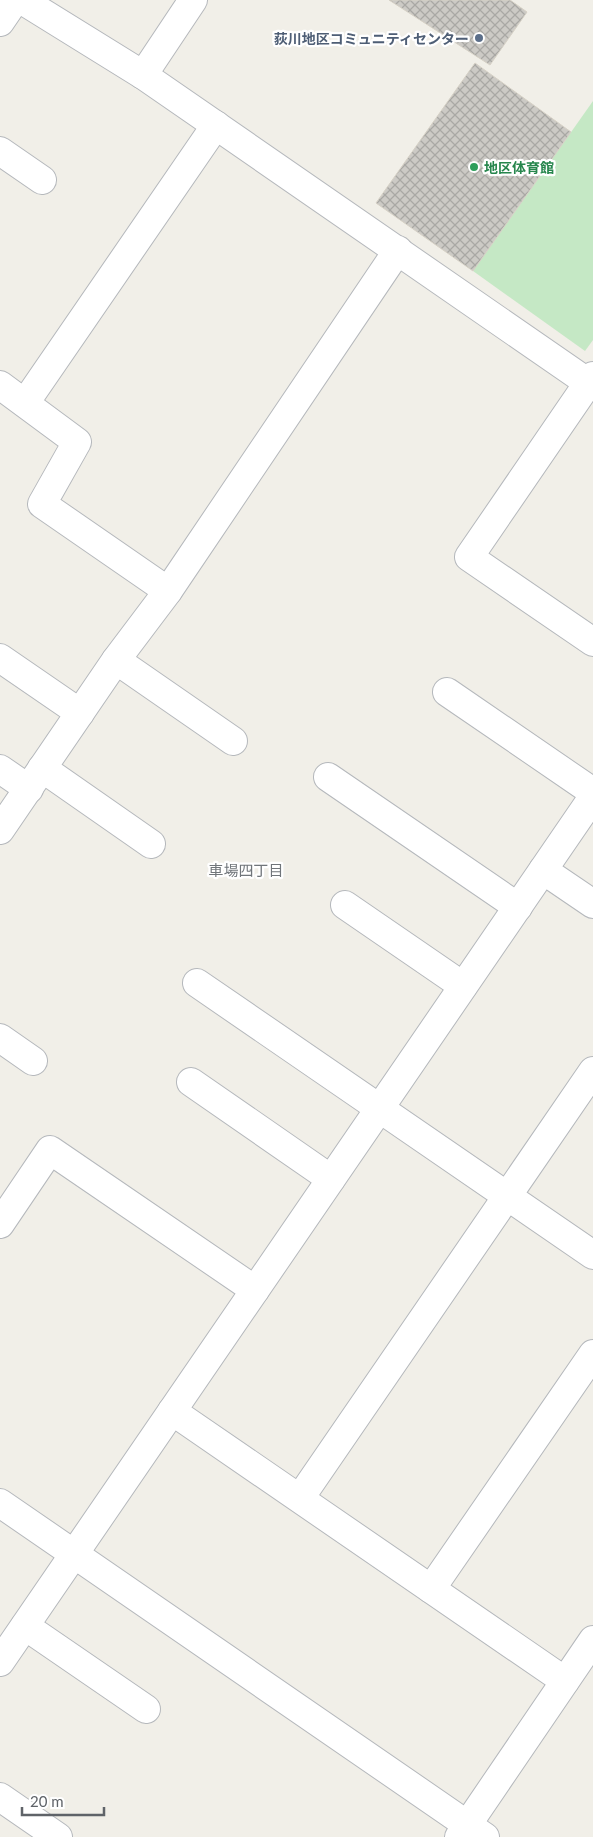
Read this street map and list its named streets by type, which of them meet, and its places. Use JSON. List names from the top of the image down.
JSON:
{
  "districts": ["車場四丁目"],
  "places": ["荻川地区コミュニティセンター", "地区体育館"],
  "scale_bar": "20 m"
}
